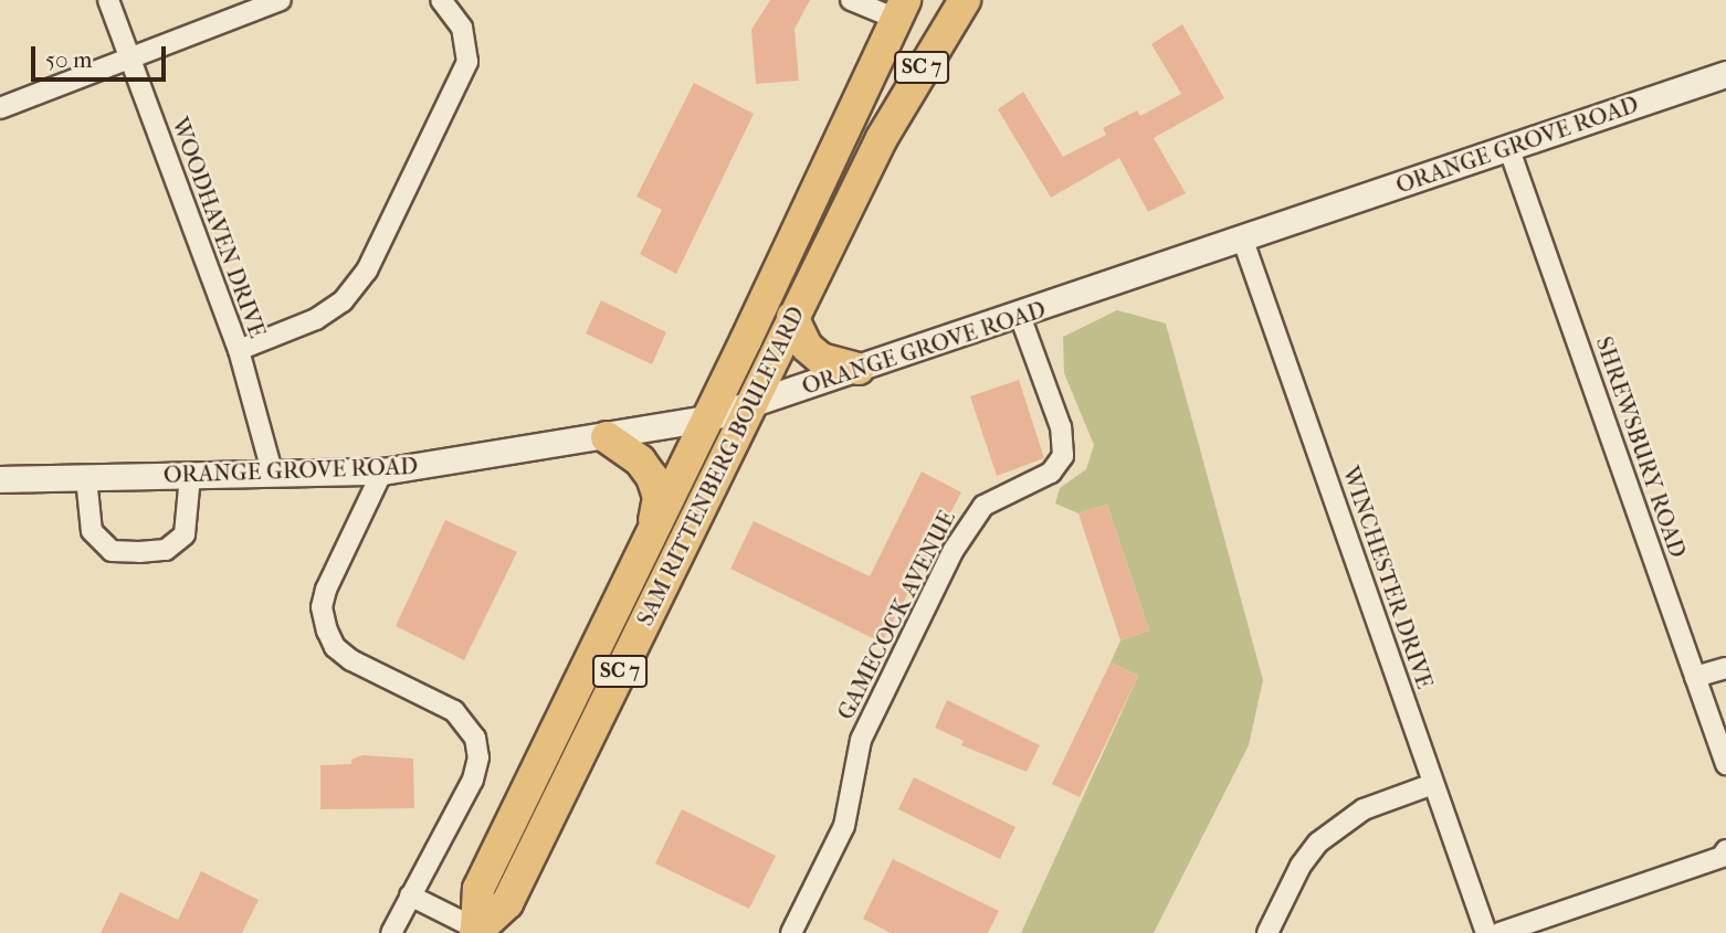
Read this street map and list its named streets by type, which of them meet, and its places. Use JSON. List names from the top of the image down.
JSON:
{
  "streets": {
    "main road": ["SC 7", "SAM RITTENBERG BOULEVARD"],
    "street": [
      "ORANGE GROVE ROAD",
      "WOODHAVEN DRIVE",
      "SHREWSBURY ROAD",
      "WINCHESTER DRIVE",
      "GAMECOCK AVENUE"
    ]
  },
  "crossings": [
    ["ORANGE GROVE ROAD", "WOODHAVEN DRIVE"],
    ["ORANGE GROVE ROAD", "SHREWSBURY ROAD"],
    ["ORANGE GROVE ROAD", "SAM RITTENBERG BOULEVARD"],
    ["ORANGE GROVE ROAD", "WINCHESTER DRIVE"],
    ["ORANGE GROVE ROAD", "GAMECOCK AVENUE"]
  ],
  "scale_bar": "50 m"
}
